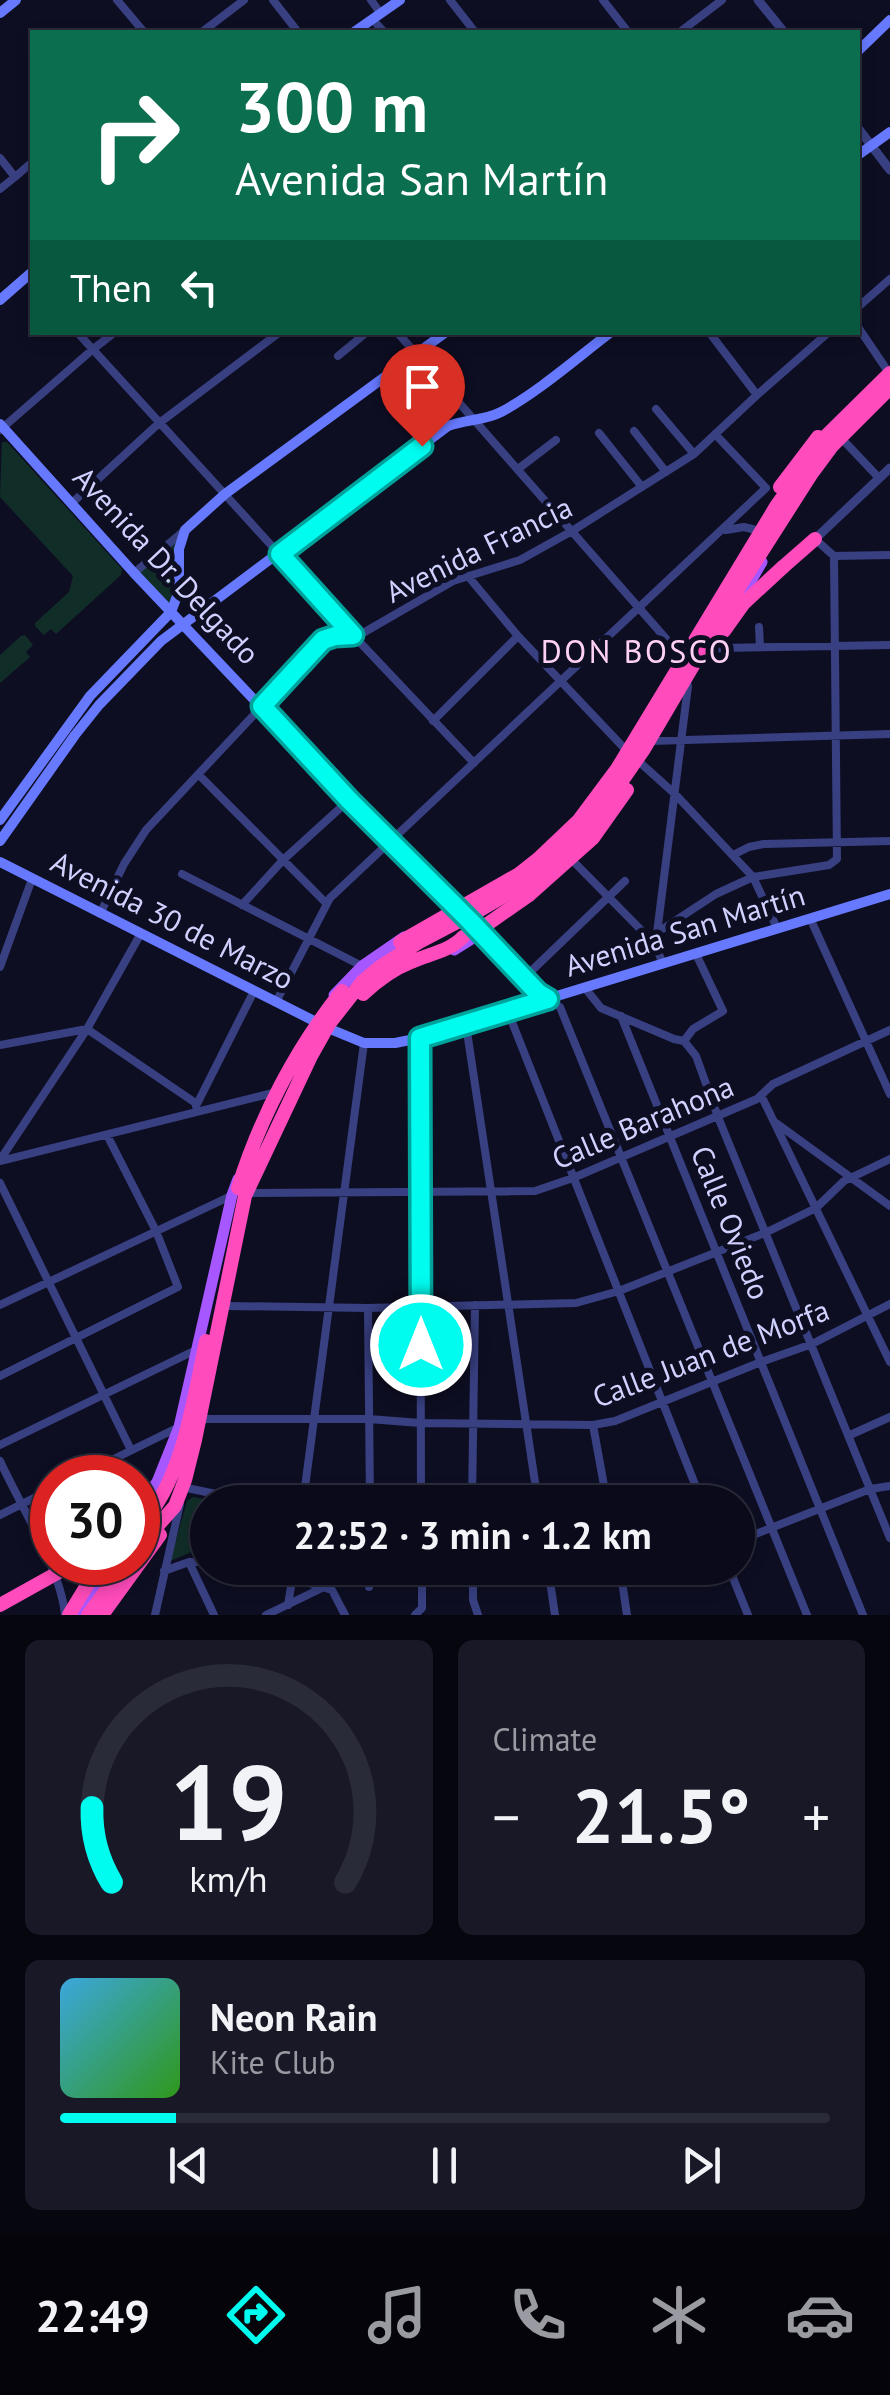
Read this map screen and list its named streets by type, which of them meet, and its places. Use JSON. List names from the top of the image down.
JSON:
{
  "streets": {
    "main road": ["Avenida Dr. Delgado", "Avenida 30 de Marzo", "Avenida San Martín"],
    "street": [
      "Avenida Francia",
      "Calle Barahona",
      "Calle Oviedo",
      "Calle Juan de Morfa"
    ]
  },
  "crossings": [
    ["Avenida Francia", "Avenida Dr. Delgado"],
    ["Avenida Francia", "Avenida 30 de Marzo"],
    ["Avenida Dr. Delgado", "Avenida San Martín"],
    ["Avenida 30 de Marzo", "Avenida San Martín"],
    ["Calle Barahona", "Calle Oviedo"],
    ["Calle Oviedo", "Calle Juan de Morfa"]
  ],
  "districts": ["DON BOSCO"],
  "page": {
    "turn": ["300 m", "Avenida San Martín"],
    "then": "Then",
    "limit": "30",
    "trip": "22:52 · 3 min · 1.2 km",
    "tile": "Climate",
    "heat": ["−", "21.5°", "+"],
    "song": ["Neon Rain", "Kite Club"],
    "tabs": "22:49",
    "gauge": ["19", "km/h"]
  }
}
